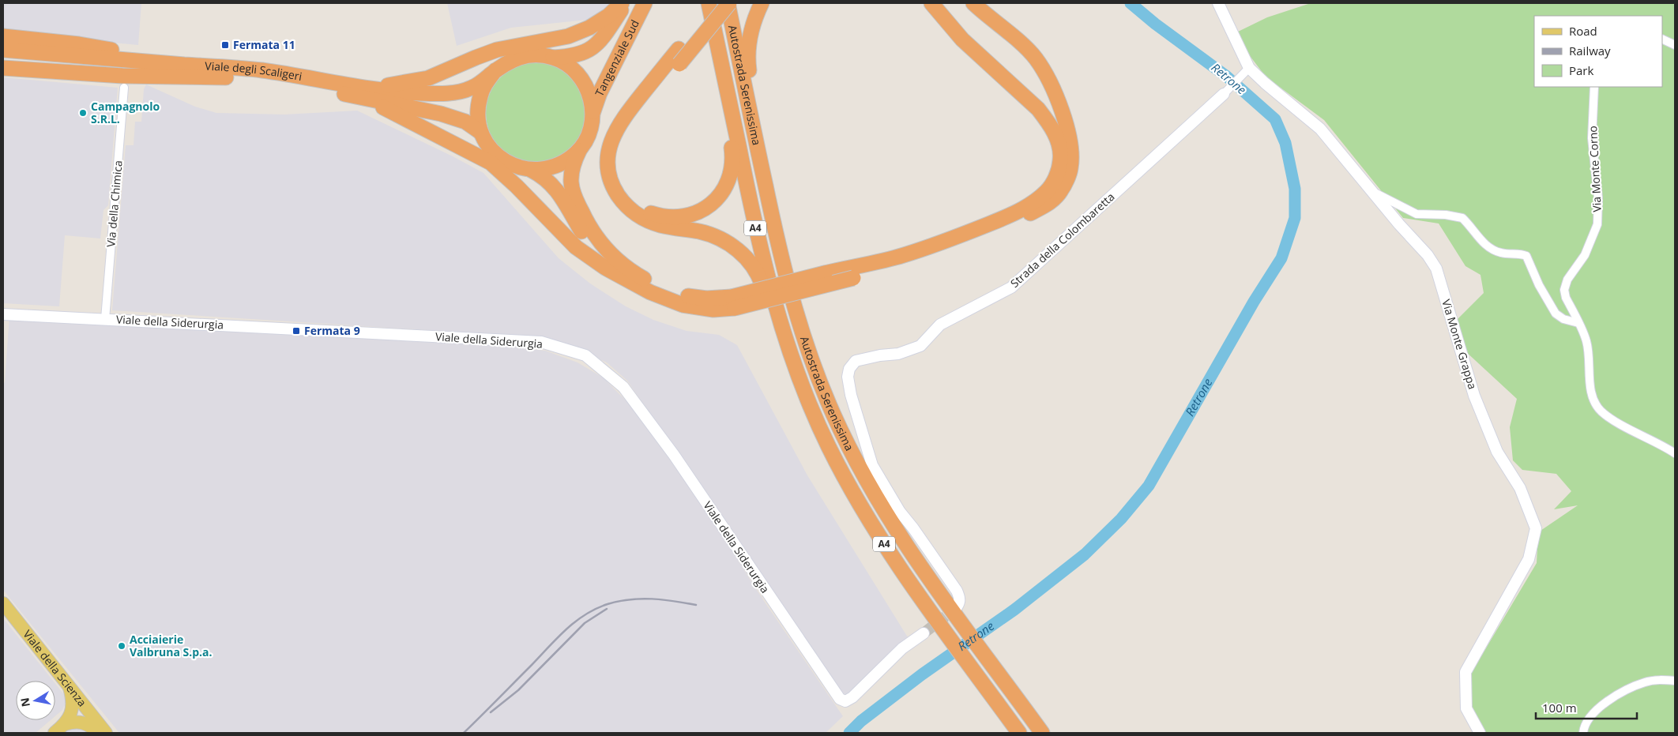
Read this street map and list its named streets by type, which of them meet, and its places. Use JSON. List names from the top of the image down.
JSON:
{
  "streets": {
    "highway": [
      "Tangenziale Sud",
      "Viale degli Scaligeri",
      "Autostrada Serenissima",
      "A4"
    ],
    "main road": ["Viale della Scienza"],
    "street": [
      "Via Monte Corno",
      "Via della Chimica",
      "Strada della Colombaretta",
      "Viale della Siderurgia",
      "Via Monte Grappa"
    ]
  },
  "crossings": [
    ["Tangenziale Sud", "Viale degli Scaligeri"],
    ["Via della Chimica", "Viale della Siderurgia"]
  ],
  "water": ["Retrone"],
  "places": {
    "transit": ["Fermata 11", "Fermata 9"],
    "other": ["Campagnolo S.R.L.", "Acciaierie Valbruna S.p.a."]
  },
  "legend": ["Road", "Railway", "Park"],
  "scale_bar": "100 m",
  "north": "left"
}
